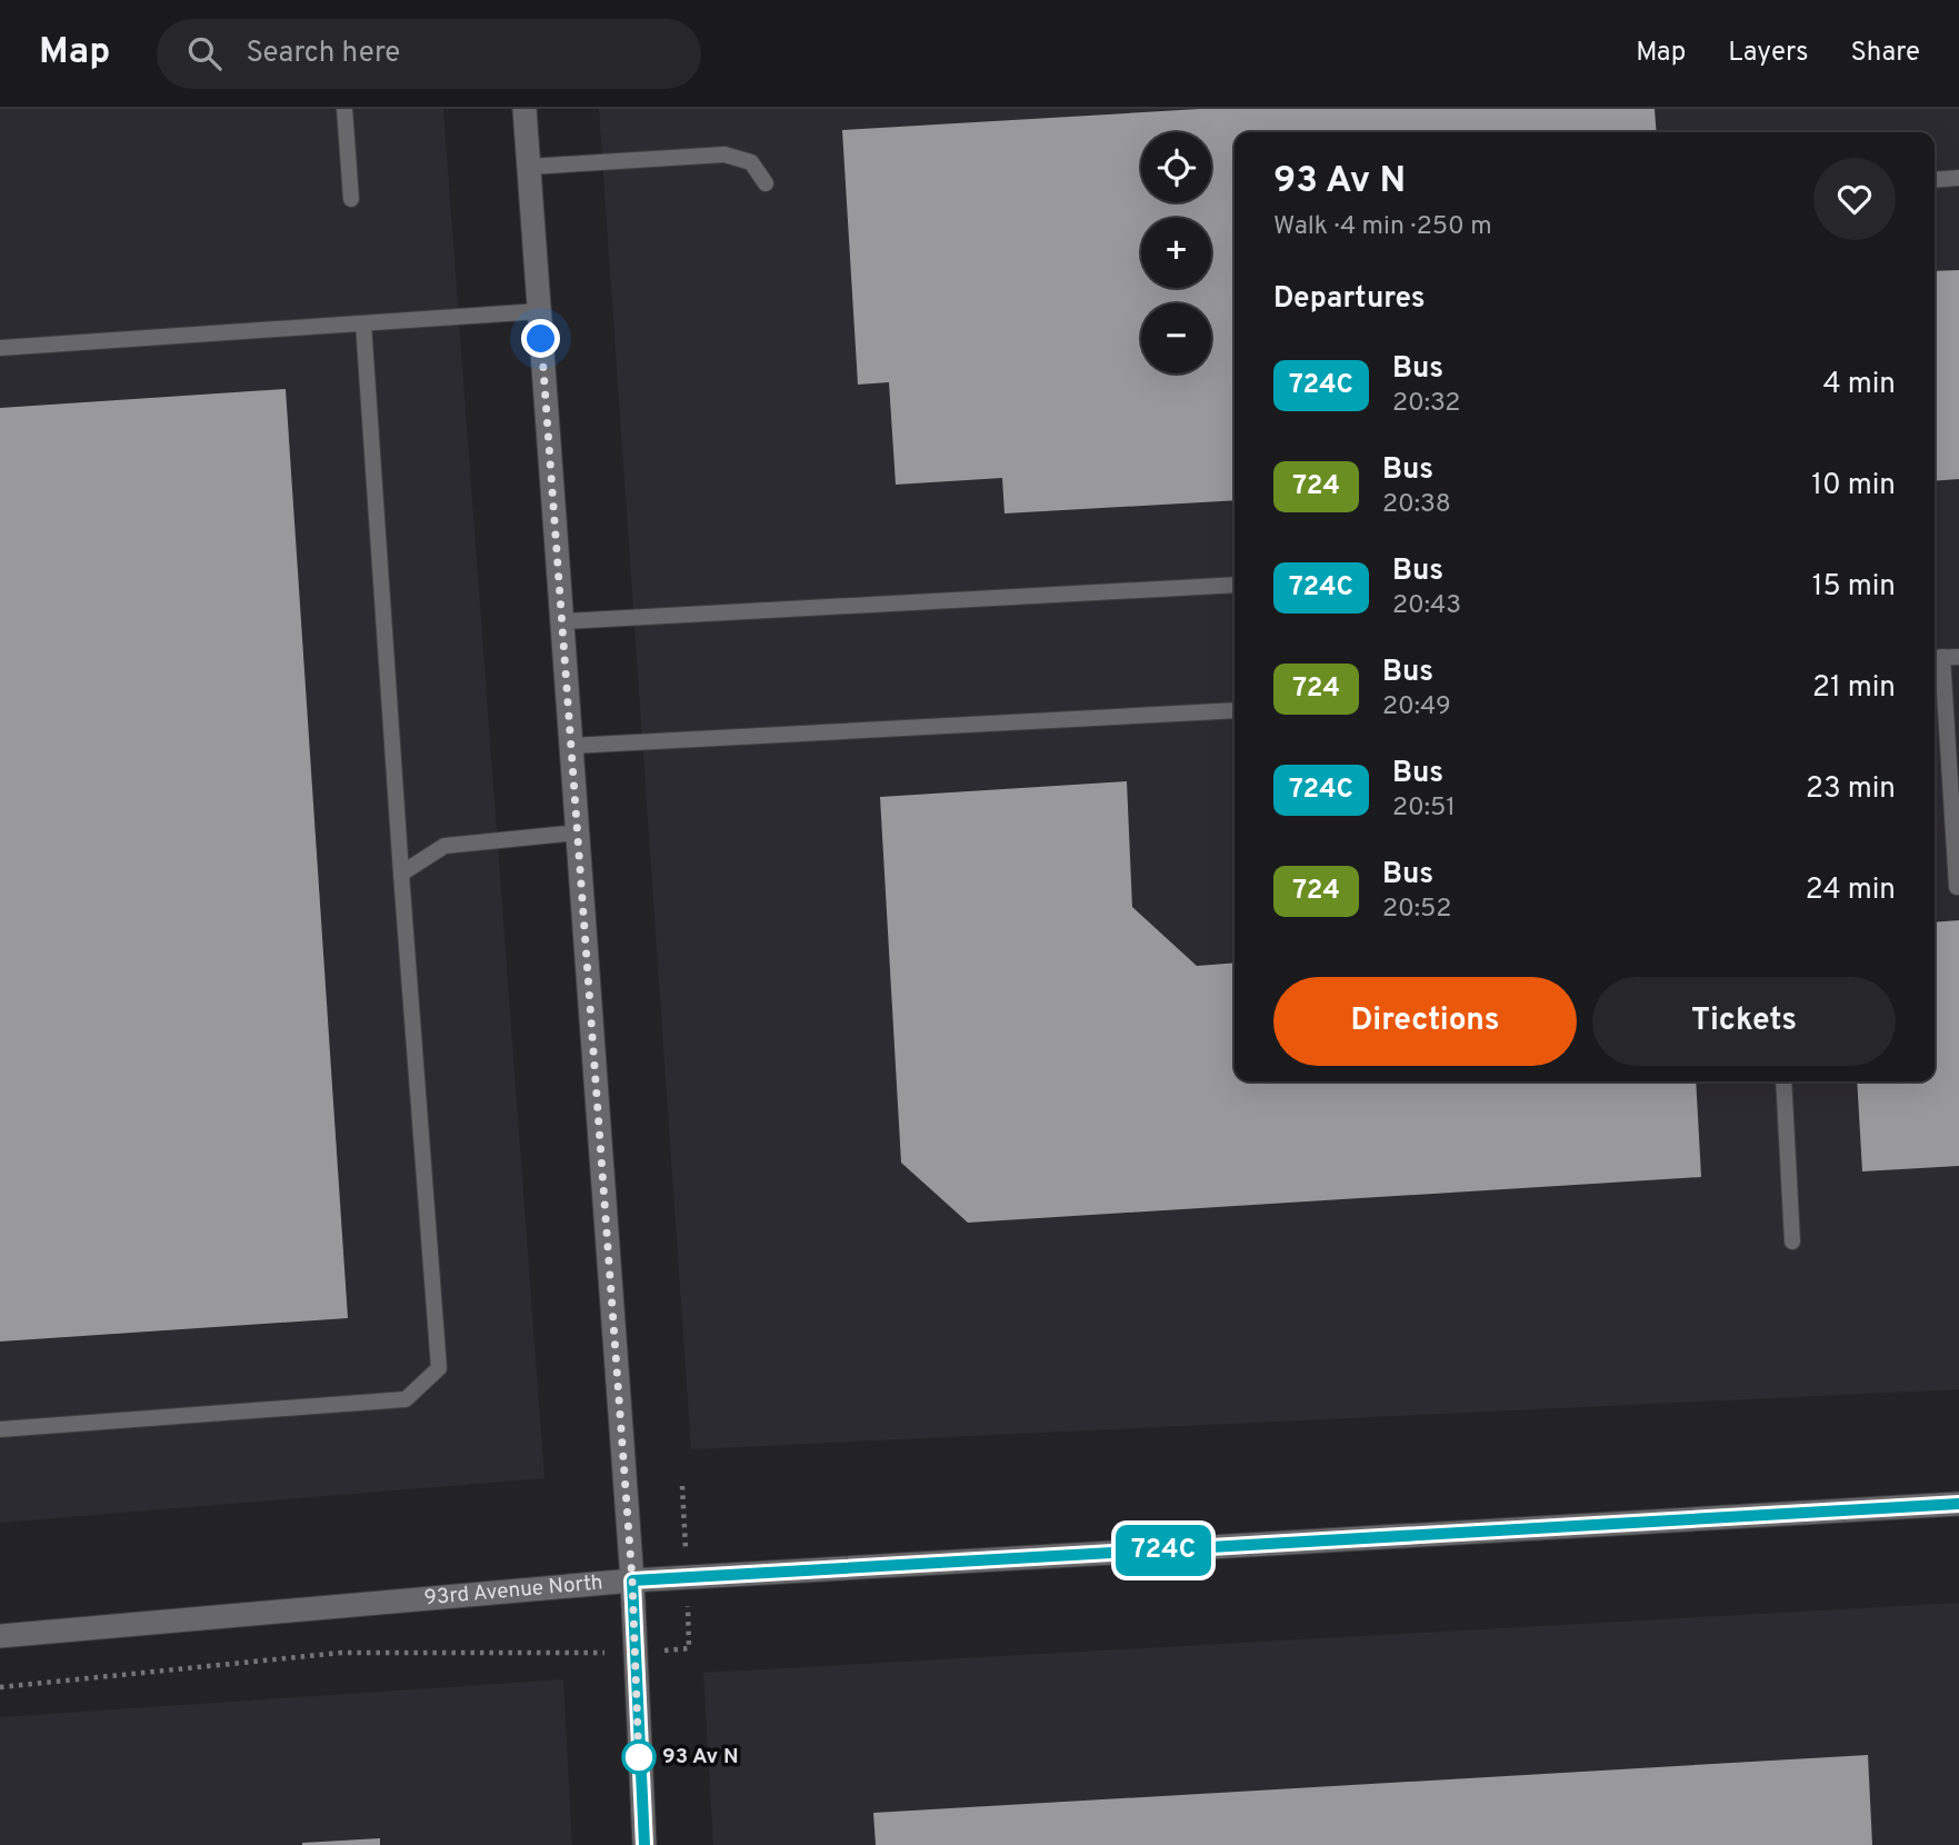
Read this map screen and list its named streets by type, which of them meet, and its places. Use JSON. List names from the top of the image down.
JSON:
{
  "streets": {
    "street": ["93rd Avenue North"]
  },
  "places": ["93 Av N"],
  "lines": ["bus line 724C"],
  "page": {
    "header": "Map",
    "search": "Search here",
    "nav": ["Map", "Layers", "Share"],
    "on_map": "724C",
    "map_buttons": ["+", "−"],
    "heading": [
      ["93 Av N", "Walk · 4 min · 250 m"],
      "Departures"
    ],
    "list": [
      {
        "mark": "724C",
        "name": "Bus",
        "note": "20:32",
        "value": "4 min"
      },
      {
        "mark": "724",
        "name": "Bus",
        "note": "20:38",
        "value": "10 min"
      },
      {
        "mark": "724C",
        "name": "Bus",
        "note": "20:43",
        "value": "15 min"
      },
      {
        "mark": "724",
        "name": "Bus",
        "note": "20:49",
        "value": "21 min"
      },
      {
        "mark": "724C",
        "name": "Bus",
        "note": "20:51",
        "value": "23 min"
      },
      {
        "mark": "724",
        "name": "Bus",
        "note": "20:52",
        "value": "24 min"
      }
    ],
    "buttons": ["Directions", "Tickets"]
  }
}
